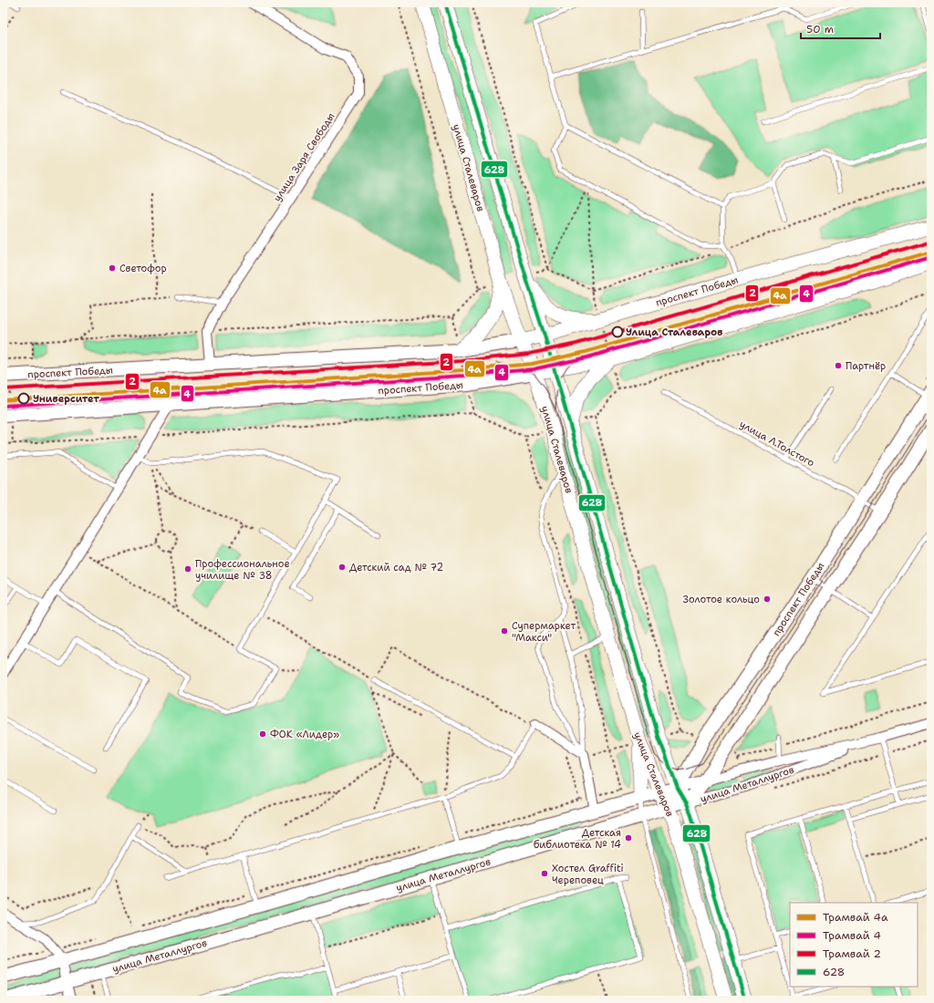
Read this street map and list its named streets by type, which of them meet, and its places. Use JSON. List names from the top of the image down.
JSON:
{
  "streets": {
    "main road": ["улица Сталеваров", "проспект Победы"],
    "street": ["улица Заря Свободы", "улица Металлургов"],
    "lane": ["улица Л.Толстого"]
  },
  "crossings": [
    ["улица Сталеваров", "проспект Победы"],
    ["улица Сталеваров", "улица Металлургов"],
    ["проспект Победы", "улица Л.Толстого"],
    ["проспект Победы", "улица Металлургов"]
  ],
  "places": [
    "Светофор",
    "Улица Сталеваров",
    "Партнёр",
    "Университет",
    "Детский сад № 72",
    "Профессиональное училище № 38",
    "Золотое кольцо",
    "Супермаркет \"Макси\"",
    "ФОК «Лидер»",
    "Детская библиотека № 14",
    "Хостел Graffiti Череповец"
  ],
  "lines": [
    "transit line 628",
    "tram line 2",
    "tram line 4а",
    "tram line 4"
  ],
  "legend": [
    "Трамвай 4а",
    "Трамвай 4",
    "Трамвай 2",
    "628"
  ],
  "scale_bar": "50 m"
}
